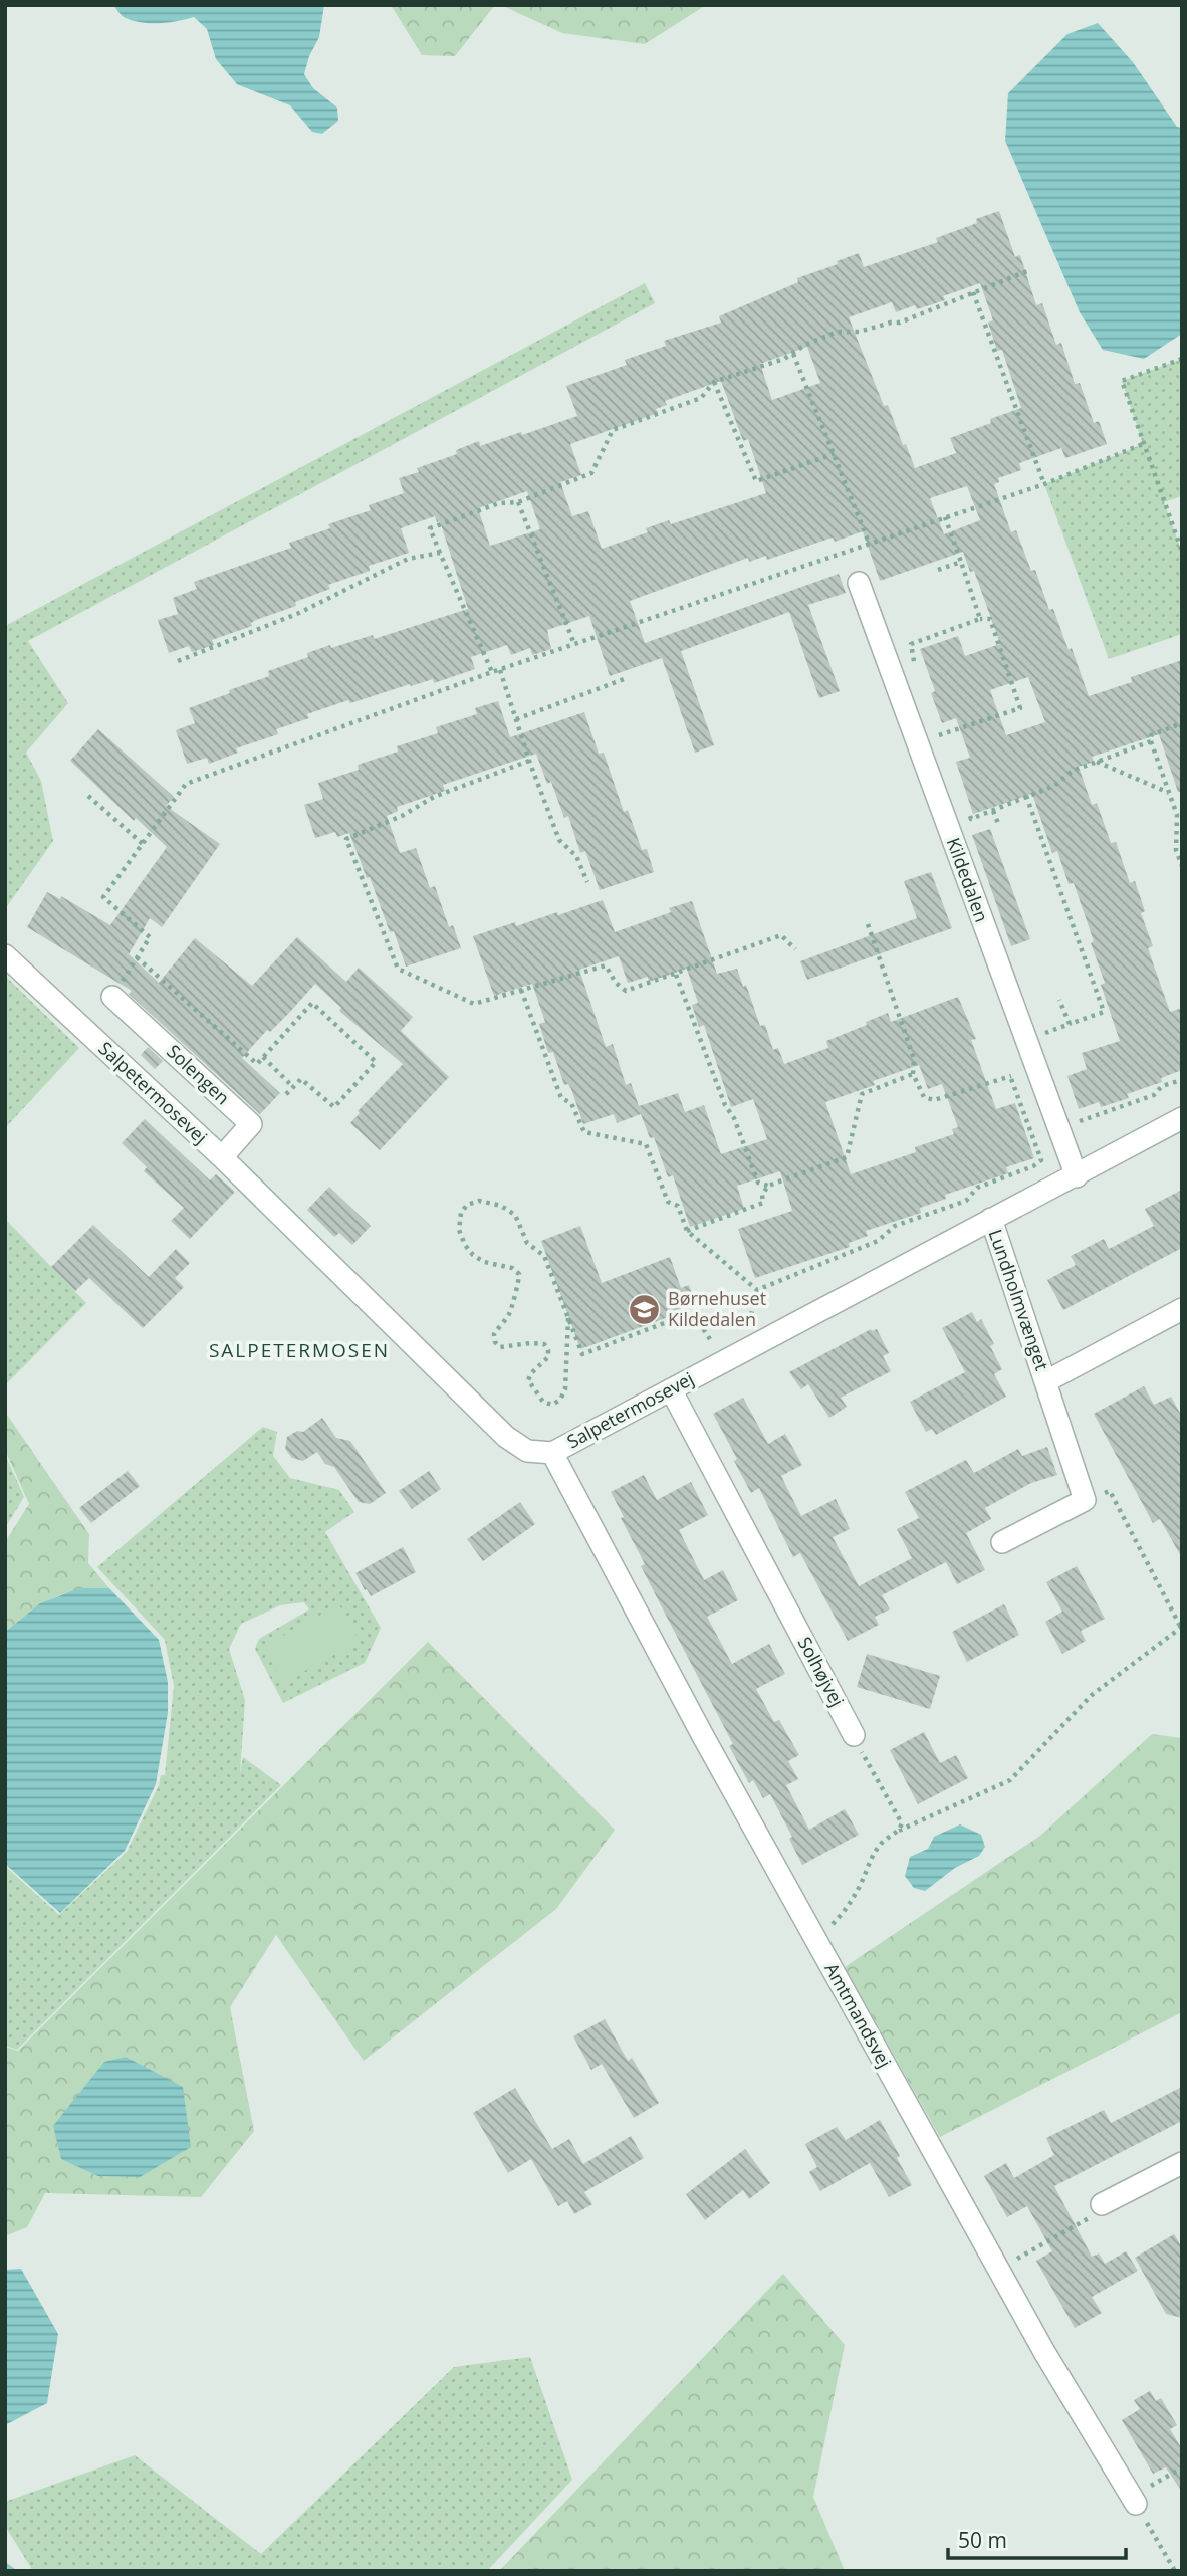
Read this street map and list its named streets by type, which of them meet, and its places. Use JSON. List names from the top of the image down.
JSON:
{
  "streets": {
    "street": [
      "Kildedalen",
      "Solengen",
      "Salpetermosevej",
      "Lundholmvænget",
      "Solhøjvej",
      "Amtmandsvej"
    ]
  },
  "crossings": [
    ["Kildedalen", "Salpetermosevej"],
    ["Solengen", "Salpetermosevej"],
    ["Salpetermosevej", "Lundholmvænget"],
    ["Salpetermosevej", "Solhøjvej"],
    ["Salpetermosevej", "Amtmandsvej"]
  ],
  "districts": ["SALPETERMOSEN"],
  "places": {
    "school or university": ["Børnehuset Kildedalen"]
  },
  "scale_bar": "50 m"
}
